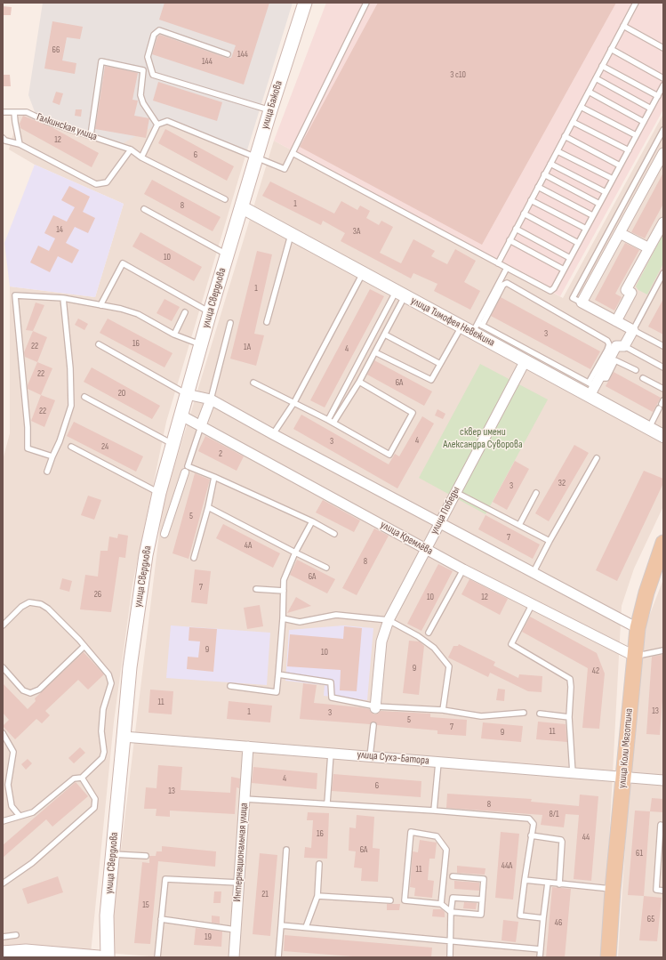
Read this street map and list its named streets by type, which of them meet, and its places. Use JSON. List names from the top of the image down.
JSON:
{
  "streets": {
    "main road": ["улица Бажова", "улица Свердлова", "улица Коли Мяготина"],
    "street": [
      "улица Тимофея Невежина",
      "улица Победы",
      "улица Кремлёва",
      "улица Сухэ-Батора",
      "Интернациональная улица"
    ],
    "lane": ["Галкинская улица"]
  },
  "crossings": [
    ["улица Бажова", "улица Свердлова"],
    ["улица Бажова", "улица Тимофея Невежина"],
    ["улица Свердлова", "улица Тимофея Невежина"],
    ["улица Свердлова", "улица Кремлёва"],
    ["улица Свердлова", "улица Сухэ-Батора"],
    ["улица Тимофея Невежина", "улица Победы"],
    ["улица Победы", "улица Кремлёва"],
    ["улица Кремлёва", "улица Коли Мяготина"],
    ["улица Коли Мяготина", "улица Сухэ-Батора"],
    ["улица Сухэ-Батора", "Интернациональная улица"]
  ],
  "parks": ["сквер имени Александра Суворова"],
  "house_numbers": [
    "66",
    "144",
    "144",
    "3 с10",
    "12",
    "6",
    "1",
    "8",
    "14",
    "3А",
    "10",
    "1",
    "3",
    "16",
    "22",
    "1А",
    "4",
    "22",
    "6А",
    "20",
    "22",
    "4",
    "3",
    "24",
    "2",
    "32",
    "3",
    "5",
    "7",
    "4А",
    "8",
    "6А",
    "7",
    "26",
    "10",
    "12",
    "9",
    "10",
    "9",
    "42",
    "11",
    "13",
    "1",
    "3",
    "5",
    "7",
    "11",
    "9",
    "4",
    "6",
    "13",
    "8",
    "8/1",
    "16",
    "44",
    "6А",
    "61",
    "44А",
    "11",
    "21",
    "15",
    "65",
    "46",
    "19"
  ]
}
